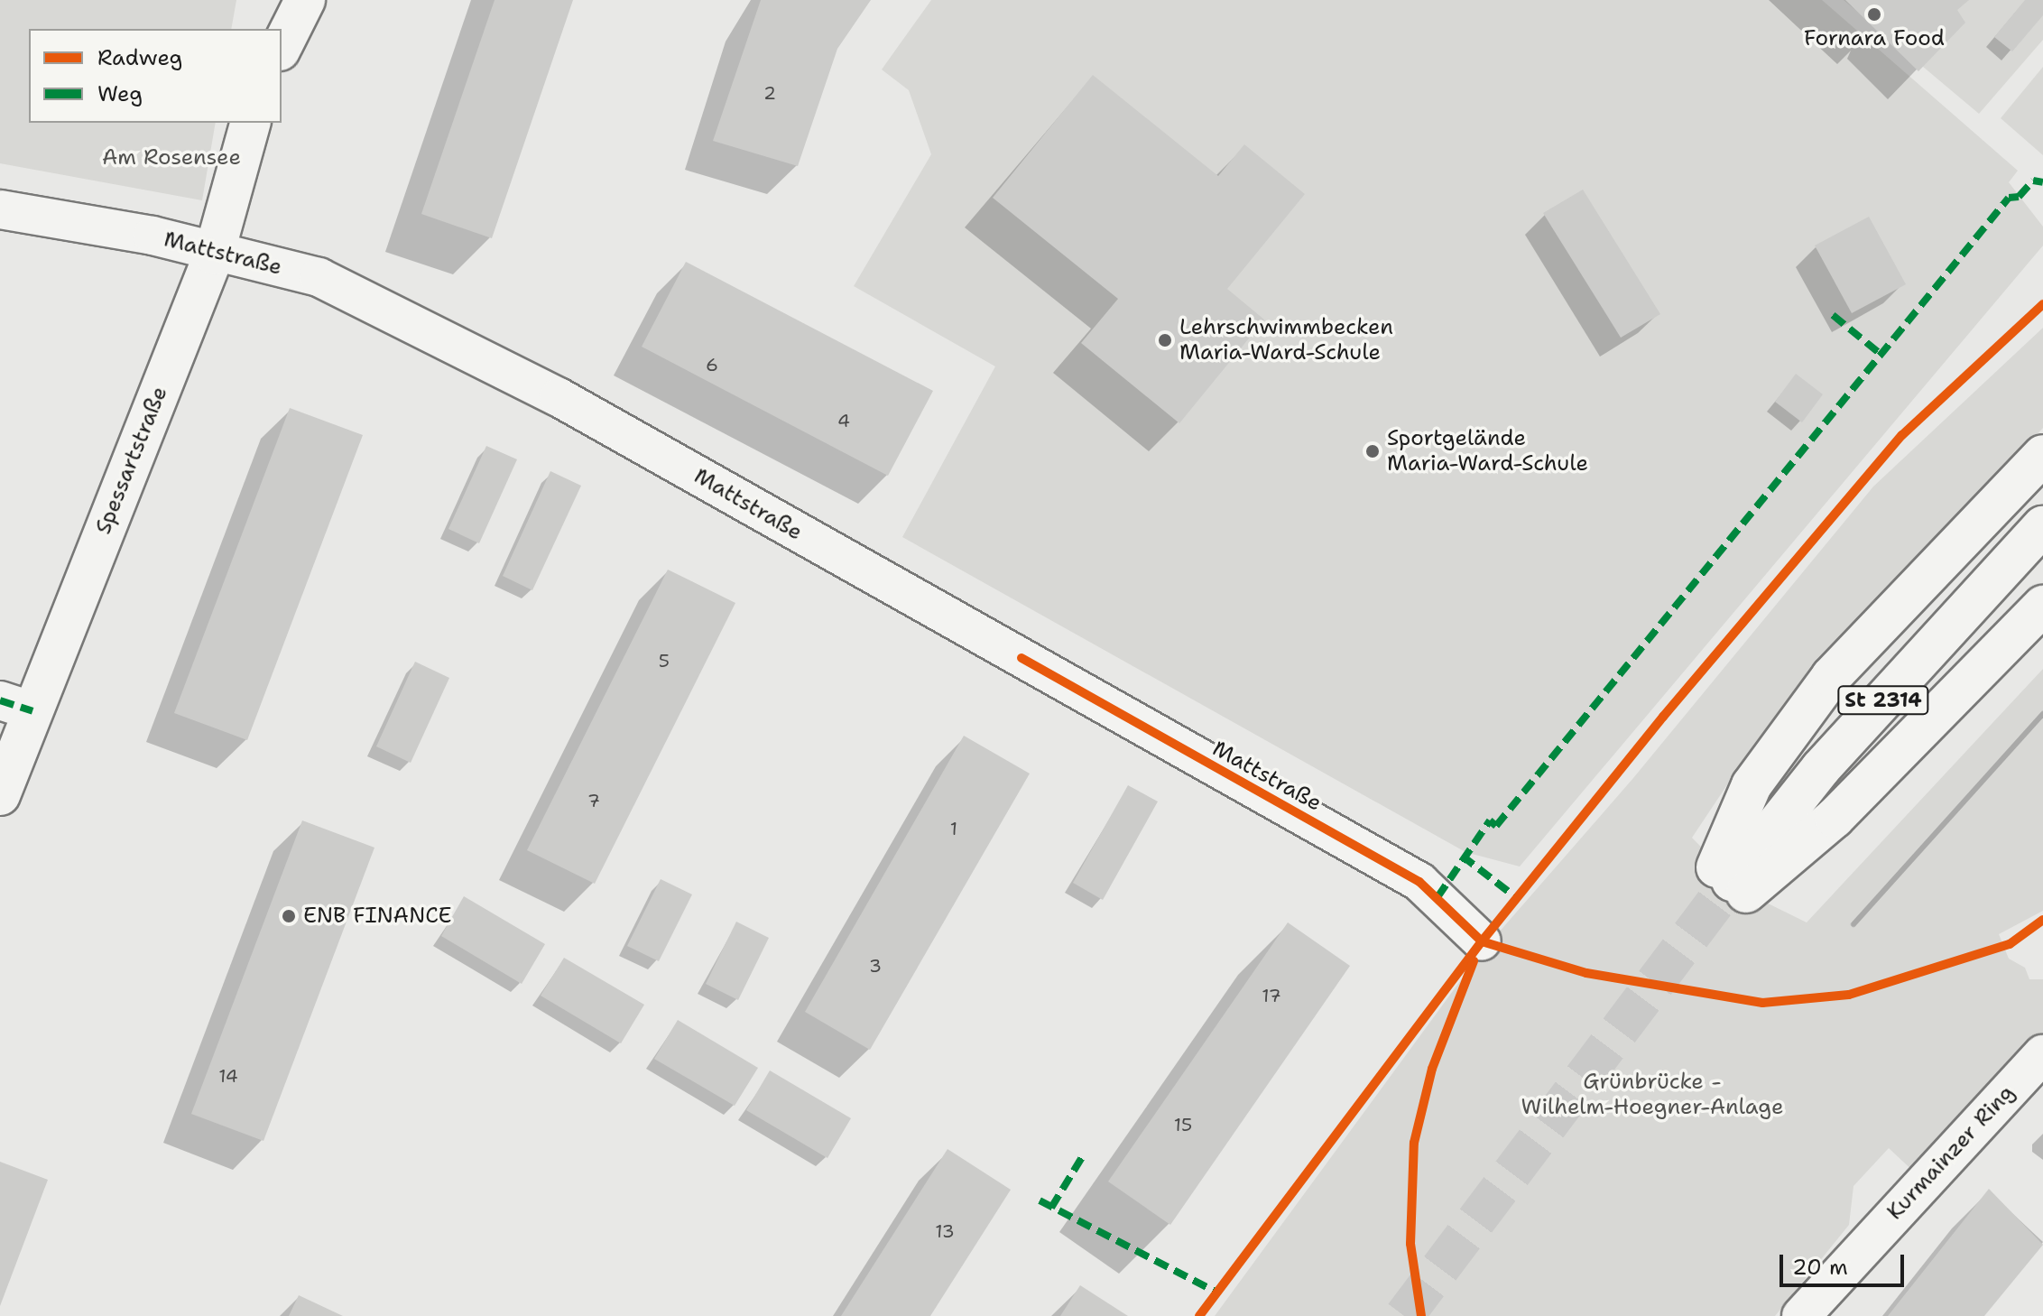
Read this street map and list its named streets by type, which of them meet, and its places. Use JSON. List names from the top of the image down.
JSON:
{
  "streets": {
    "main road": ["Spessartstraße", "St 2314"],
    "street": ["Mattstraße", "Kurmainzer Ring"]
  },
  "crossings": [
    ["Mattstraße", "Spessartstraße"]
  ],
  "parks": ["Am Rosensee", "Grünbrücke - Wilhelm-Hoegner-Anlage"],
  "places": [
    "Fornara Food",
    "Lehrschwimmbecken Maria-Ward-Schule",
    "Sportgelände Maria-Ward-Schule",
    "ENB FINANCE"
  ],
  "house_numbers": [
    "2",
    "6",
    "4",
    "5",
    "7",
    "1",
    "3",
    "17",
    "14",
    "15",
    "13"
  ],
  "legend": ["Radweg", "Weg"],
  "scale_bar": "20 m"
}
